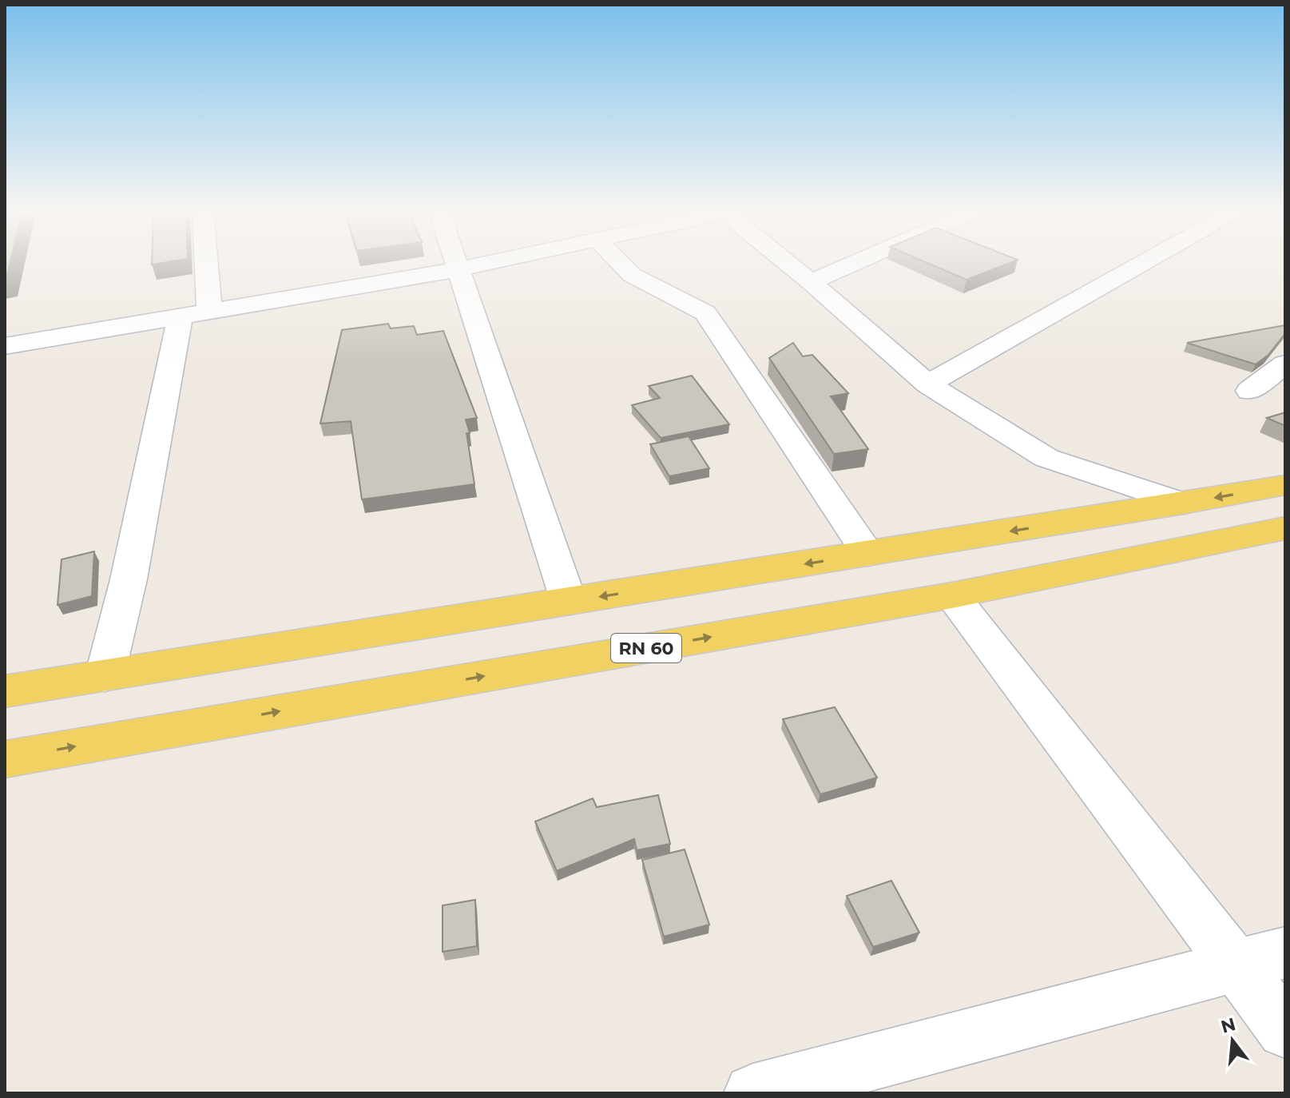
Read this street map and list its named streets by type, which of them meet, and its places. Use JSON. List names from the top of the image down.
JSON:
{
  "streets": {
    "main road": ["RN 60"]
  },
  "north": "top"
}
